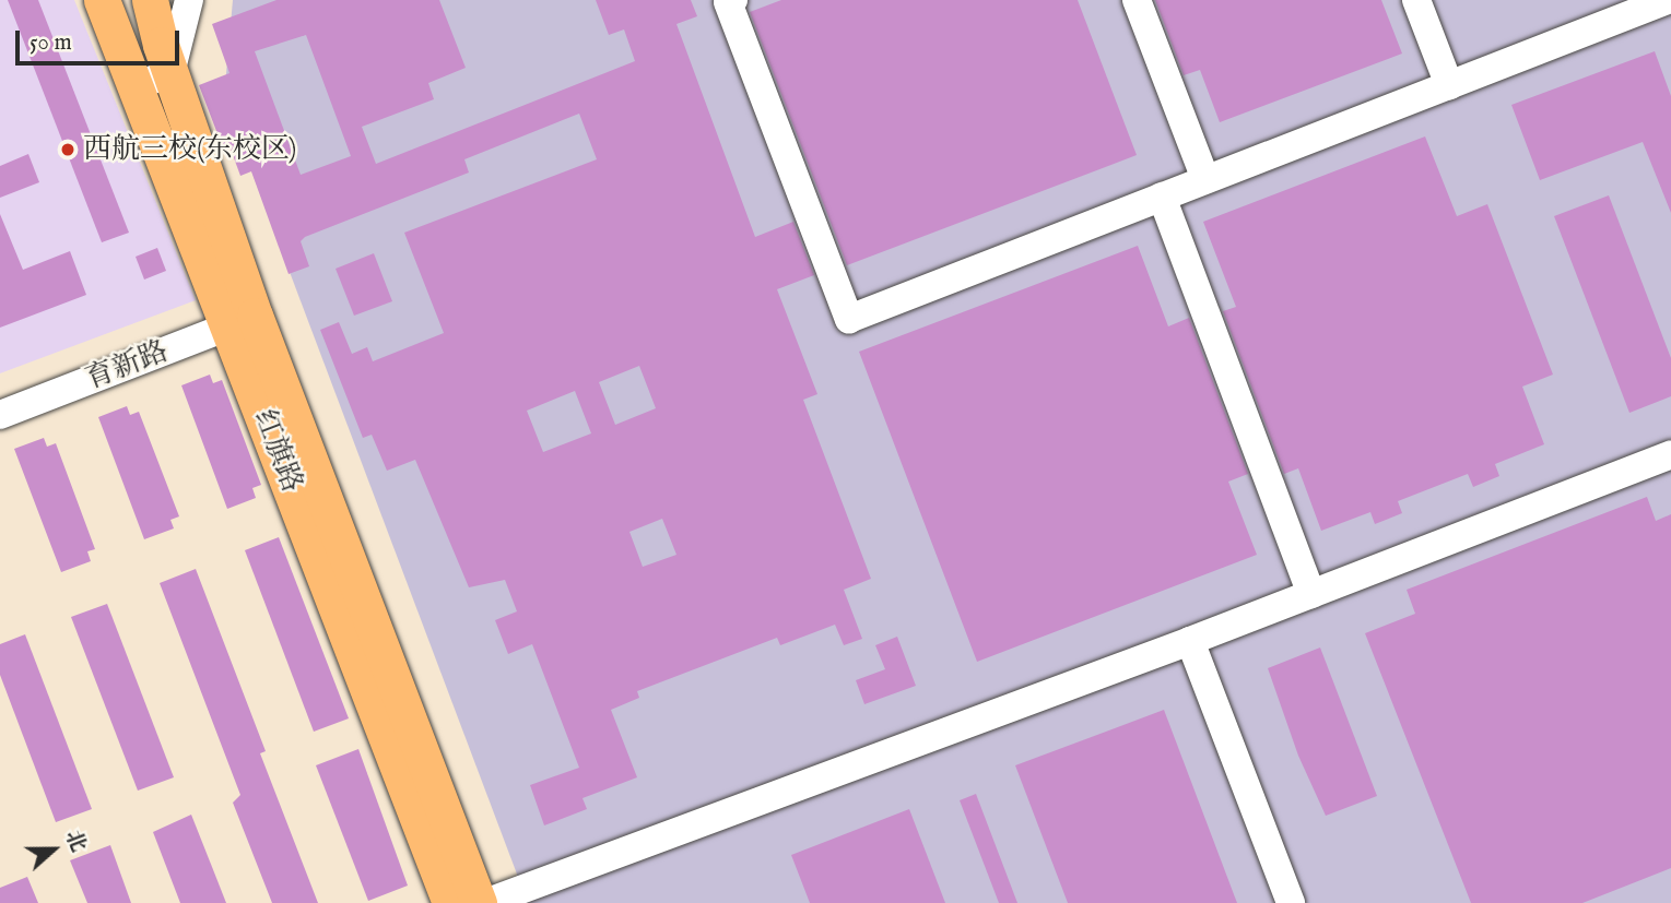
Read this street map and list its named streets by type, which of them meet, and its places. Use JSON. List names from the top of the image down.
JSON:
{
  "streets": {
    "main road": ["红旗路"],
    "street": ["育新路"]
  },
  "crossings": [
    ["育新路", "红旗路"]
  ],
  "places": ["西航三校(东校区)"],
  "scale_bar": "50 m",
  "north": "right"
}
